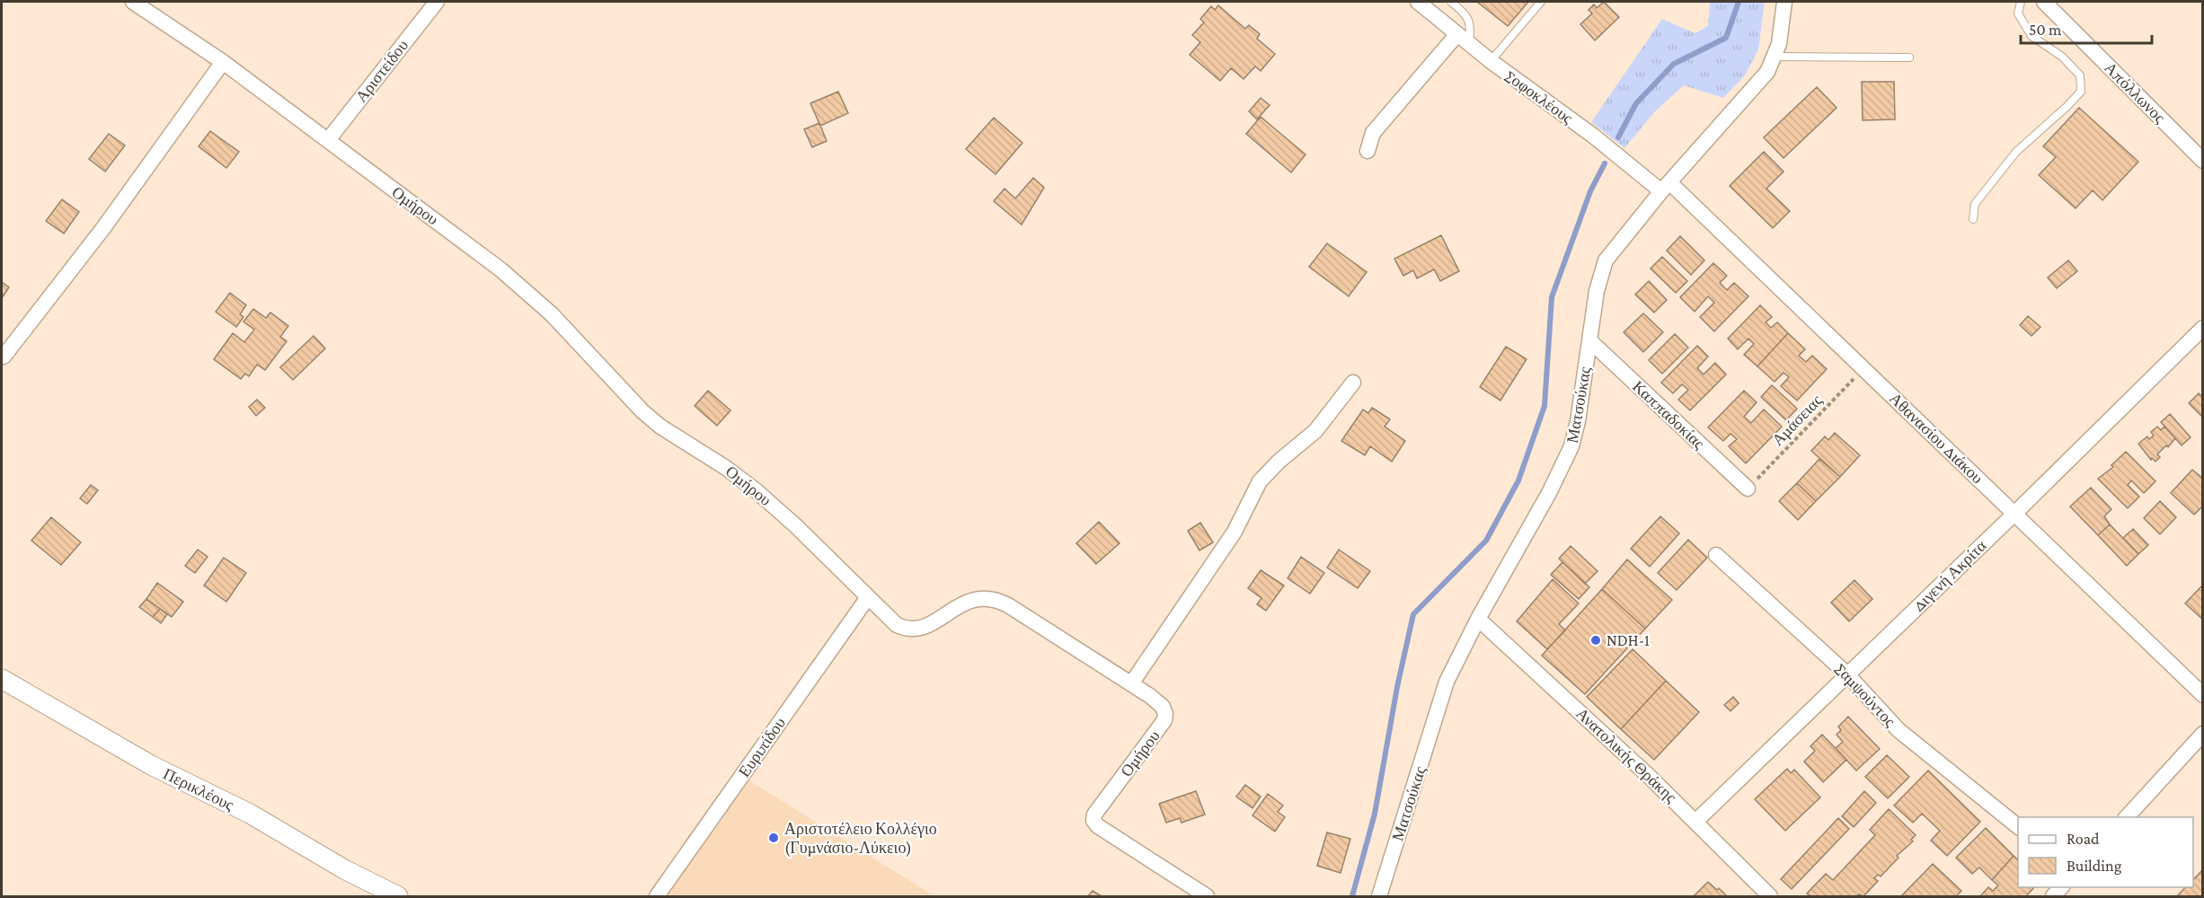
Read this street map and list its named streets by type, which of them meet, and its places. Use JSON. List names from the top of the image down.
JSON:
{
  "streets": {
    "street": [
      "Αριστείδου",
      "Απόλλωνος",
      "Σοφοκλέους",
      "Ομήρου",
      "Ματσούκας",
      "Καππαδοκίας",
      "Αθανασίου Διάκου",
      "Διγενή Ακρίτα",
      "Σαμψούντος",
      "Ευριπίδου",
      "Ανατολικής Θράκης",
      "Περικλέους"
    ],
    "path": ["Αμάσειας"]
  },
  "crossings": [
    ["Αριστείδου", "Ομήρου"],
    ["Σοφοκλέους", "Ματσούκας"],
    ["Σοφοκλέους", "Αθανασίου Διάκου"],
    ["Ομήρου", "Ευριπίδου"],
    ["Ματσούκας", "Καππαδοκίας"],
    ["Ματσούκας", "Αθανασίου Διάκου"],
    ["Ματσούκας", "Ανατολικής Θράκης"],
    ["Καππαδοκίας", "Αμάσειας"],
    ["Αμάσειας", "Αθανασίου Διάκου"],
    ["Αθανασίου Διάκου", "Διγενή Ακρίτα"],
    ["Διγενή Ακρίτα", "Σαμψούντος"],
    ["Διγενή Ακρίτα", "Ανατολικής Θράκης"]
  ],
  "places": ["NDH-1", "Αριστοτέλειο Κολλέγιο (Γυμνάσιο-Λύκειο)"],
  "legend": ["Road", "Building"],
  "scale_bar": "50 m"
}
